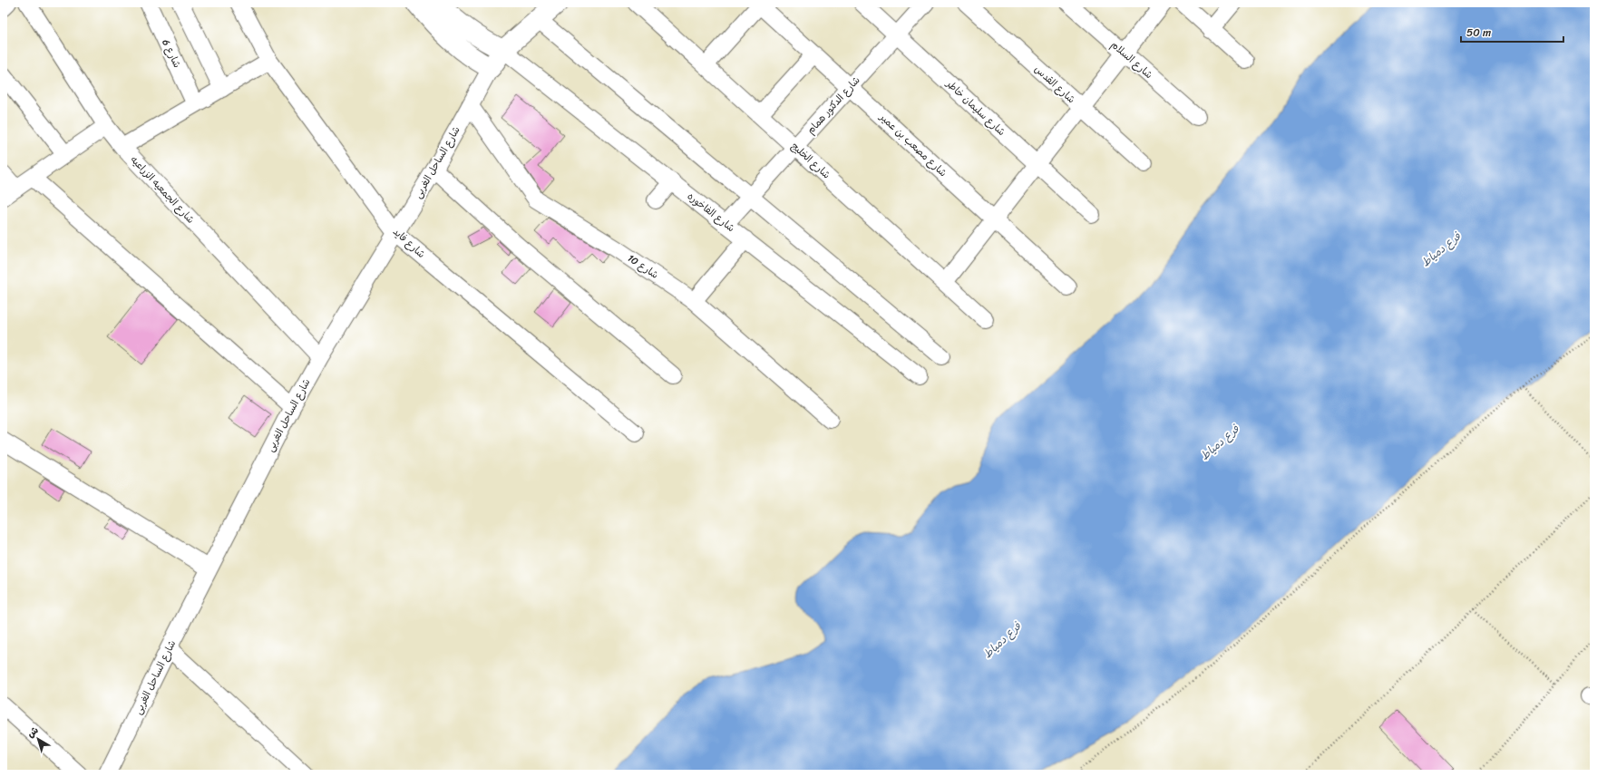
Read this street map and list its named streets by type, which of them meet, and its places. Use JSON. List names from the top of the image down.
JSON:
{
  "streets": {
    "street": [
      "شارع 6",
      "شارع السلام",
      "شارع القدس",
      "شارع الدكتور همام",
      "شارع سليمان خاطر",
      "شارع مصعب بن عمير",
      "شارع الخليج",
      "شارع الساحل الغربى",
      "شارع الجمعيه الزراعيه",
      "شارع الفاخوره",
      "شارع فايد",
      "شارع 10"
    ]
  },
  "crossings": [
    ["شارع الدكتور همام", "شارع سليمان خاطر"],
    ["شارع الدكتور همام", "شارع مصعب بن عمير"],
    ["شارع الدكتور همام", "شارع الخليج"],
    ["شارع الدكتور همام", "شارع الفاخوره"],
    ["شارع الساحل الغربى", "شارع الجمعيه الزراعيه"],
    ["شارع الساحل الغربى", "شارع فايد"],
    ["شارع الساحل الغربى", "شارع 10"]
  ],
  "water": ["فرع دمياط"],
  "scale_bar": "50 m",
  "north": "top left"
}
